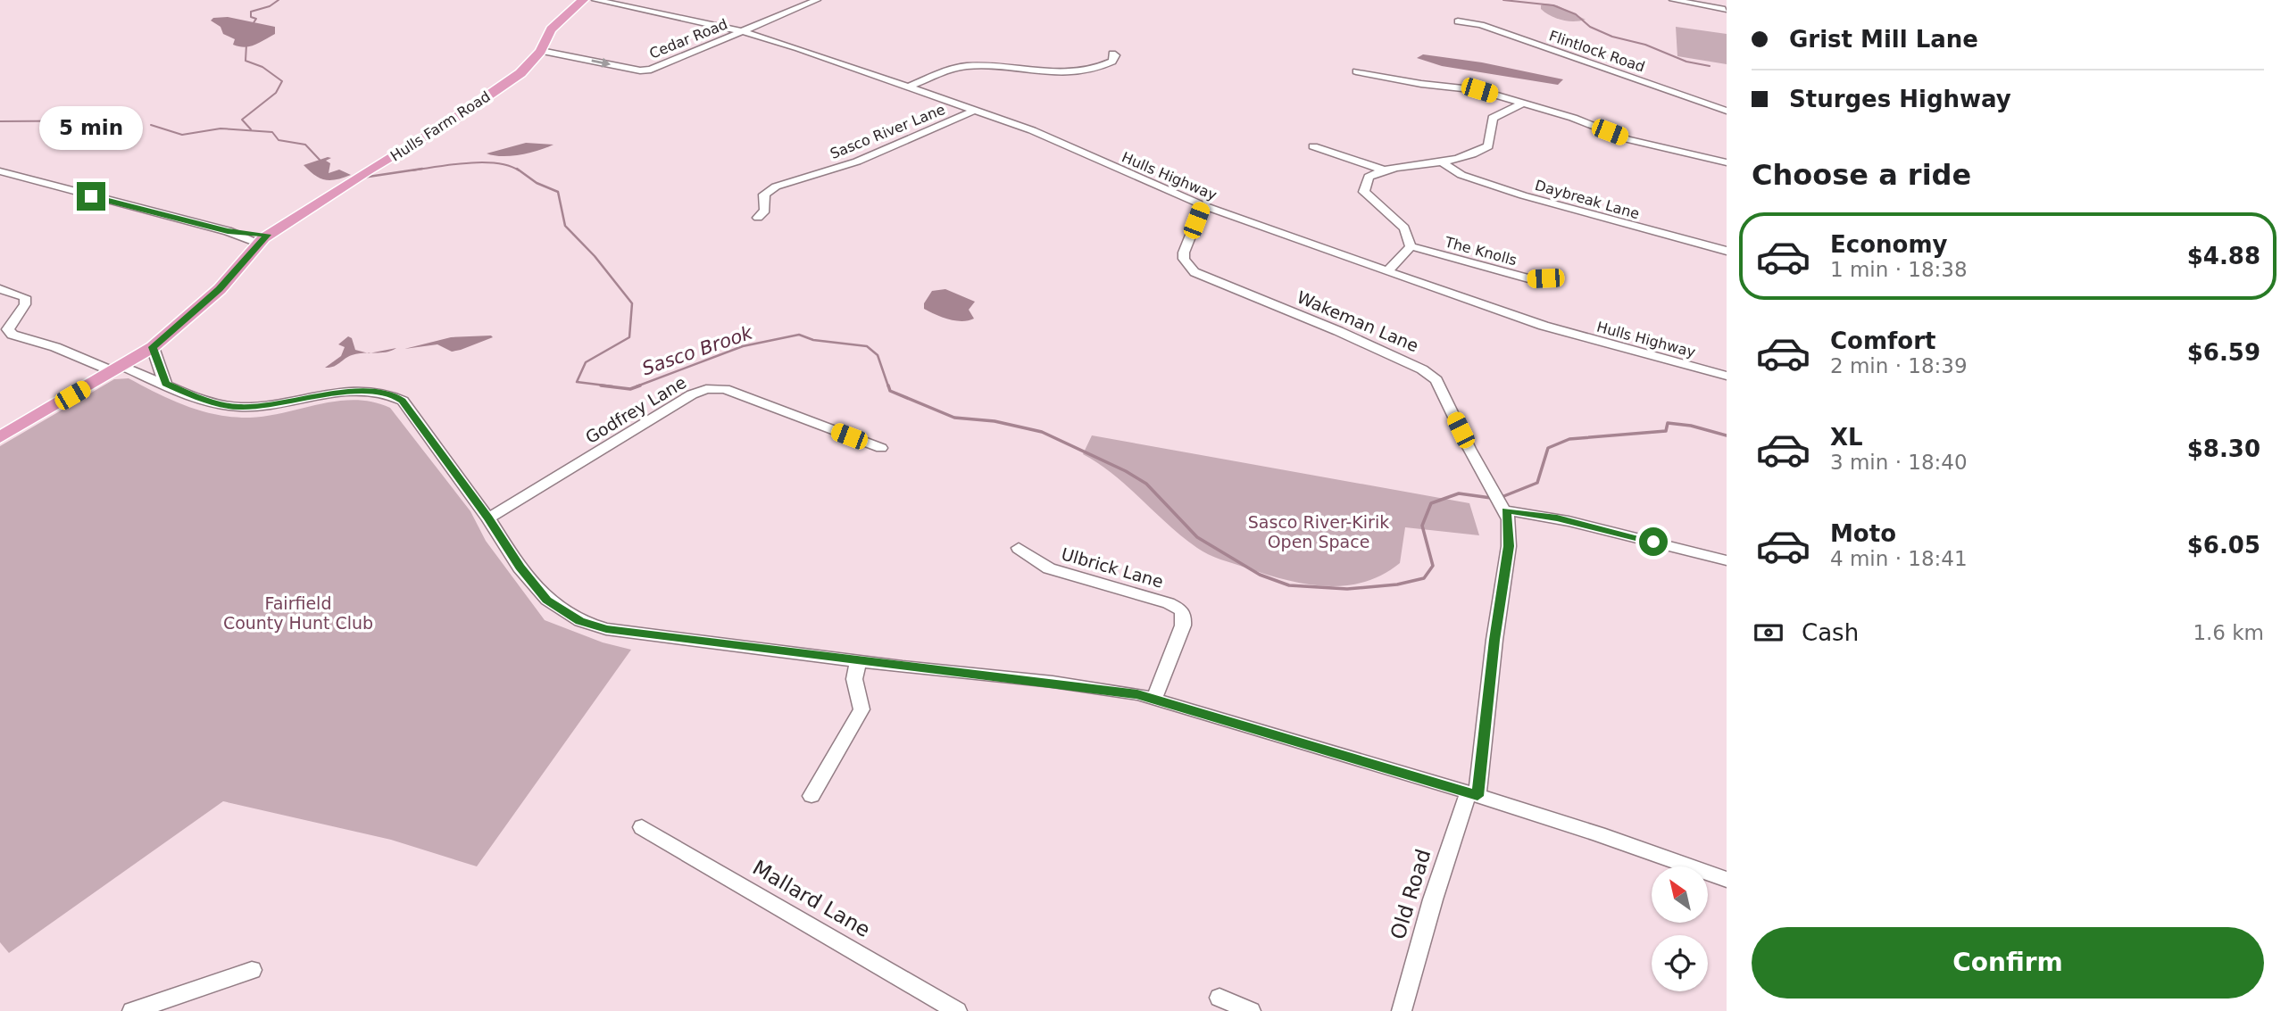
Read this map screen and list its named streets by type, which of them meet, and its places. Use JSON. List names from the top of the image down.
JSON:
{
  "streets": {
    "main road": ["Hulls Farm Road"],
    "street": [
      "Cedar Road",
      "Flintlock Road",
      "Sasco River Lane",
      "Hulls Highway",
      "Daybreak Lane",
      "The Knolls",
      "Wakeman Lane",
      "Godfrey Lane",
      "Ulbrick Lane",
      "Old Road",
      "Mallard Lane"
    ]
  },
  "crossings": [
    ["Cedar Road", "Hulls Farm Road"],
    ["Cedar Road", "Hulls Highway"],
    ["Hulls Farm Road", "Hulls Highway"],
    ["Sasco River Lane", "Hulls Highway"],
    ["Hulls Highway", "Wakeman Lane"],
    ["Wakeman Lane", "Old Road"]
  ],
  "one_way": ["Cedar Road"],
  "water": ["Sasco Brook"],
  "parks": ["Sasco River-Kirik Open Space", "Fairfield County Hunt Club"],
  "north": "top left",
  "page": {
    "banner": ["Grist Mill Lane", "Sturges Highway"],
    "bubble": "5 min",
    "heading": "Choose a ride",
    "list": [
      {
        "name": "Economy",
        "note": "1 min · 18:38",
        "value": "$4.88"
      },
      {
        "name": "Comfort",
        "note": "2 min · 18:39",
        "value": "$6.59"
      },
      {
        "name": "XL",
        "note": "3 min · 18:40",
        "value": "$8.30"
      },
      {
        "name": "Moto",
        "note": "4 min · 18:41",
        "value": "$6.05"
      }
    ],
    "pay": ["Cash", "1.6 km"],
    "buttons": "Confirm"
  }
}
